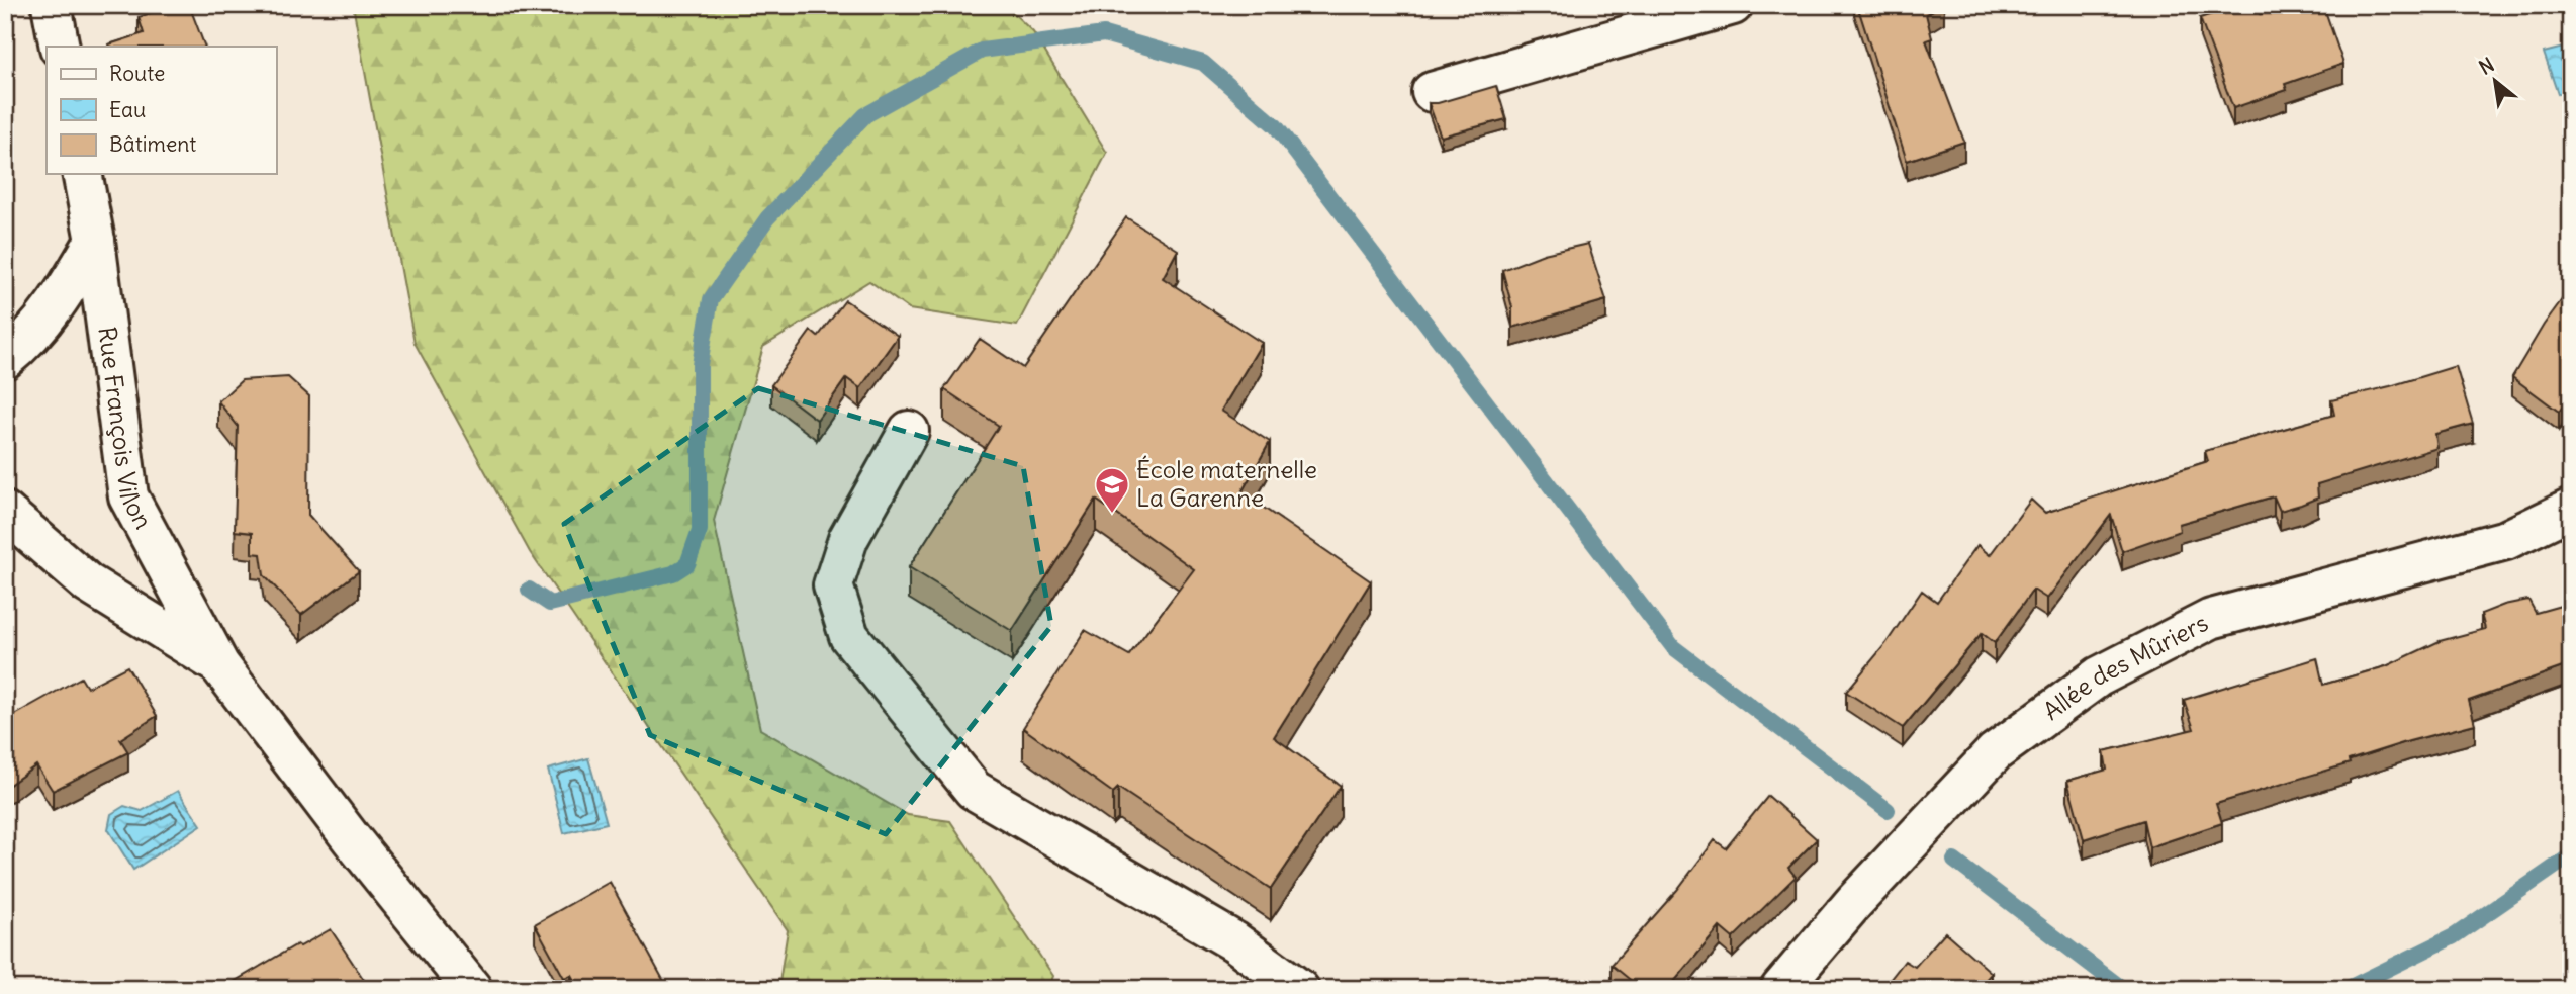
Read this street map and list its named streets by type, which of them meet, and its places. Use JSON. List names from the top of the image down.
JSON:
{
  "streets": {
    "street": ["Rue François Villon", "Allée des Mûriers"]
  },
  "places": {
    "school or university": ["École maternelle La Garenne"]
  },
  "legend": ["Route", "Eau", "Bâtiment"],
  "north": "top left"
}
